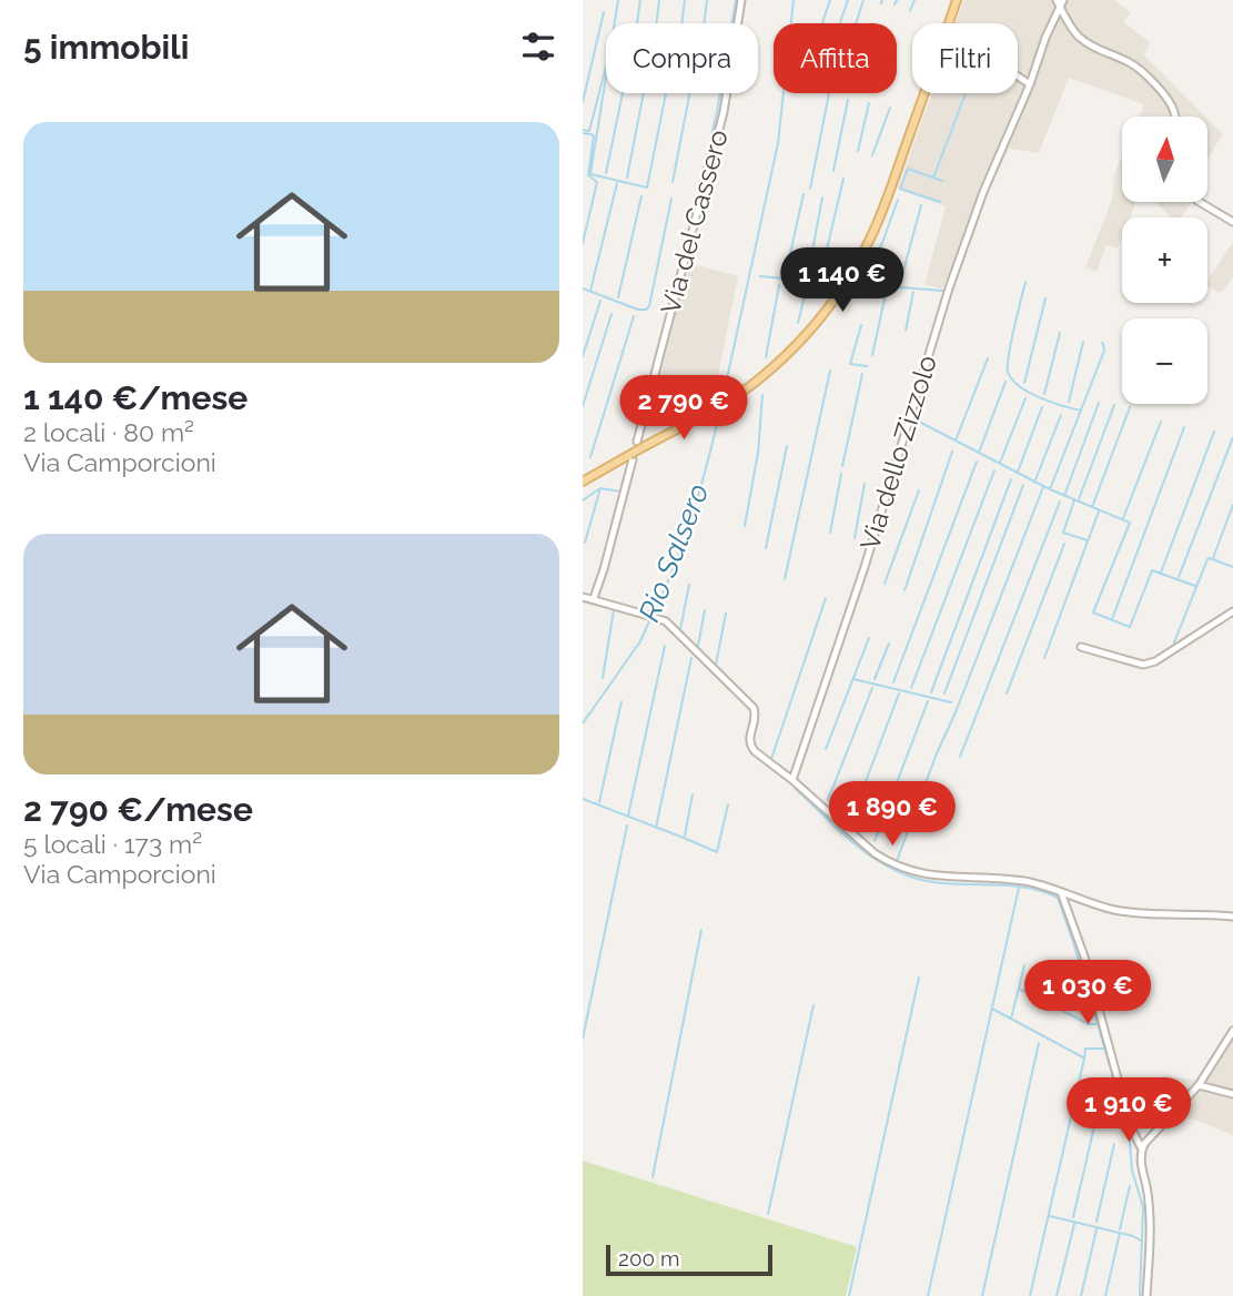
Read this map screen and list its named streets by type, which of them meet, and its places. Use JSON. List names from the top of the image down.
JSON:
{
  "streets": {
    "street": ["Via del Cassero", "Via dello Zizzolo"]
  },
  "water": ["Rio Salsero"],
  "scale_bar": "200 m",
  "north": "top",
  "page": {
    "heading": "5 immobili",
    "chip": ["Compra", "Affitta", "Filtri"],
    "list": [
      {
        "name": "1 140 €/mese",
        "note": "2 locali · 80 m² · Via Camporcioni"
      },
      {
        "name": "2 790 €/mese",
        "note": "5 locali · 173 m² · Via Camporcioni"
      }
    ],
    "map_buttons": ["+", "−"],
    "price": [
      "1 140 €",
      "2 790 €",
      "1 890 €",
      "1 030 €",
      "1 910 €"
    ],
    "scale": "200 m"
  }
}
